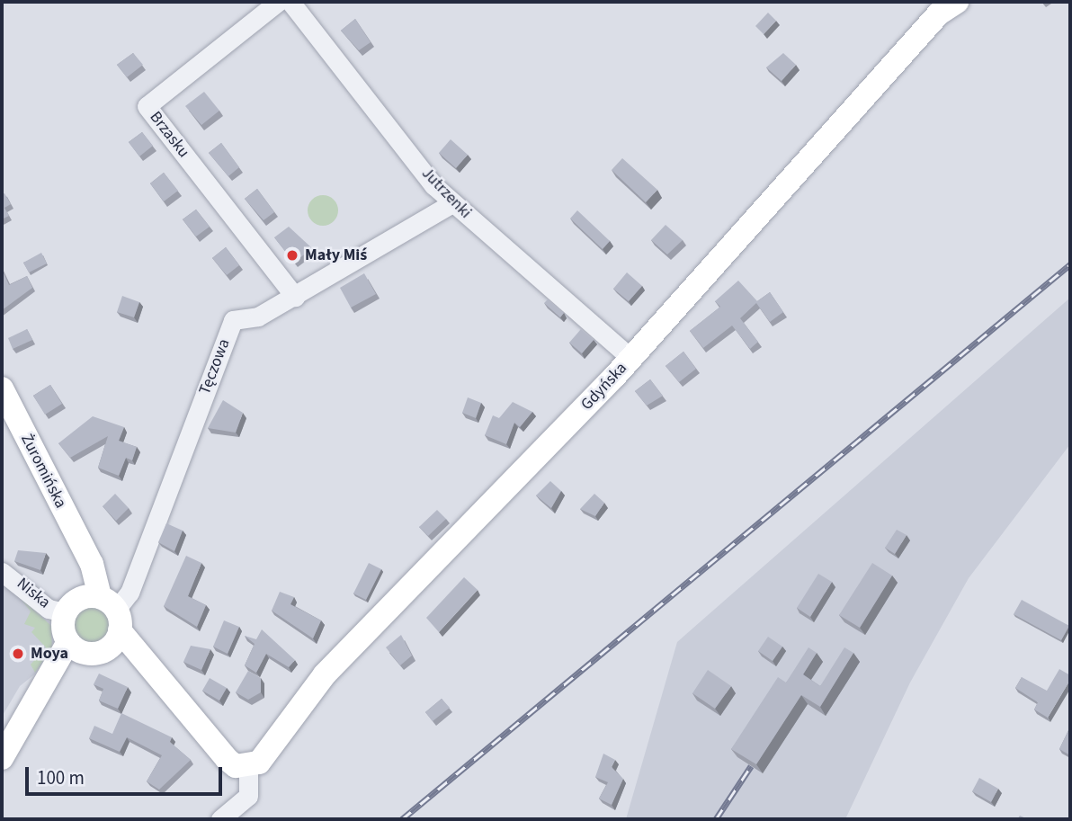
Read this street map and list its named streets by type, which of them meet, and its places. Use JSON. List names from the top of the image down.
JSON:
{
  "streets": {
    "main road": ["Gdyńska", "Żuromińska"],
    "street": [
      "Brzasku",
      "Jutrzenki",
      "Tęczowa",
      "Niska"
    ]
  },
  "crossings": [
    ["Brzasku", "Tęczowa"],
    ["Jutrzenki", "Tęczowa"],
    ["Jutrzenki", "Gdyńska"],
    ["Tęczowa", "Żuromińska"],
    ["Gdyńska", "Żuromińska"]
  ],
  "places": ["Mały Miś", "Moya"],
  "scale_bar": "100 m"
}
